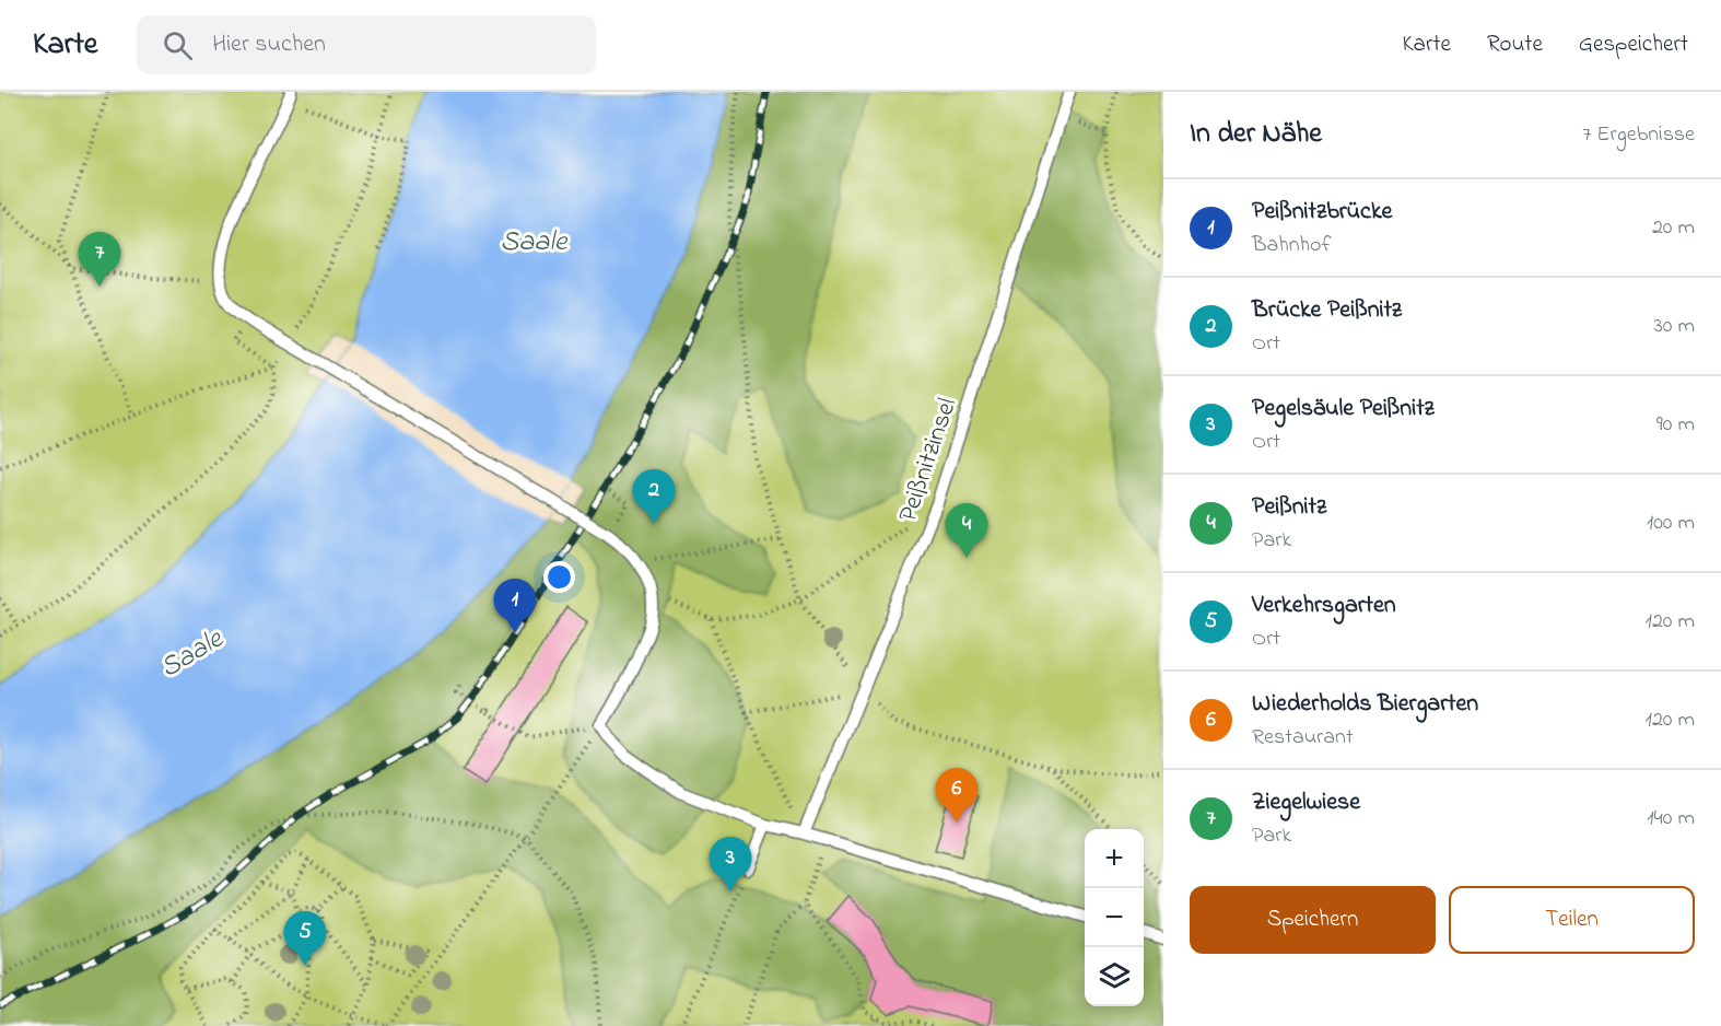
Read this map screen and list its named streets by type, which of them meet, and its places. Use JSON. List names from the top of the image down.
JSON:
{
  "streets": {
    "lane": ["Peißnitzinsel"]
  },
  "water": ["Saale"],
  "page": {
    "header": "Karte",
    "search": "Hier suchen",
    "nav": ["Karte", "Route", "Gespeichert"],
    "heading": ["In der Nähe", "7 Ergebnisse"],
    "list": [
      {
        "mark": "1",
        "name": "Peißnitzbrücke",
        "note": "Bahnhof",
        "value": "20 m"
      },
      {
        "mark": "2",
        "name": "Brücke Peißnitz",
        "note": "Ort",
        "value": "30 m"
      },
      {
        "mark": "3",
        "name": "Pegelsäule Peißnitz",
        "note": "Ort",
        "value": "90 m"
      },
      {
        "mark": "4",
        "name": "Peißnitz",
        "note": "Park",
        "value": "100 m"
      },
      {
        "mark": "5",
        "name": "Verkehrsgarten",
        "note": "Ort",
        "value": "120 m"
      },
      {
        "mark": "6",
        "name": "Wiederholds Biergarten",
        "note": "Restaurant",
        "value": "120 m"
      },
      {
        "mark": "7",
        "name": "Ziegelwiese",
        "note": "Park",
        "value": "140 m"
      }
    ],
    "pins": [
      "7",
      "2",
      "4",
      "1",
      "6",
      "3",
      "5"
    ],
    "map_buttons": ["+", "−"],
    "buttons": ["Speichern", "Teilen"]
  }
}
